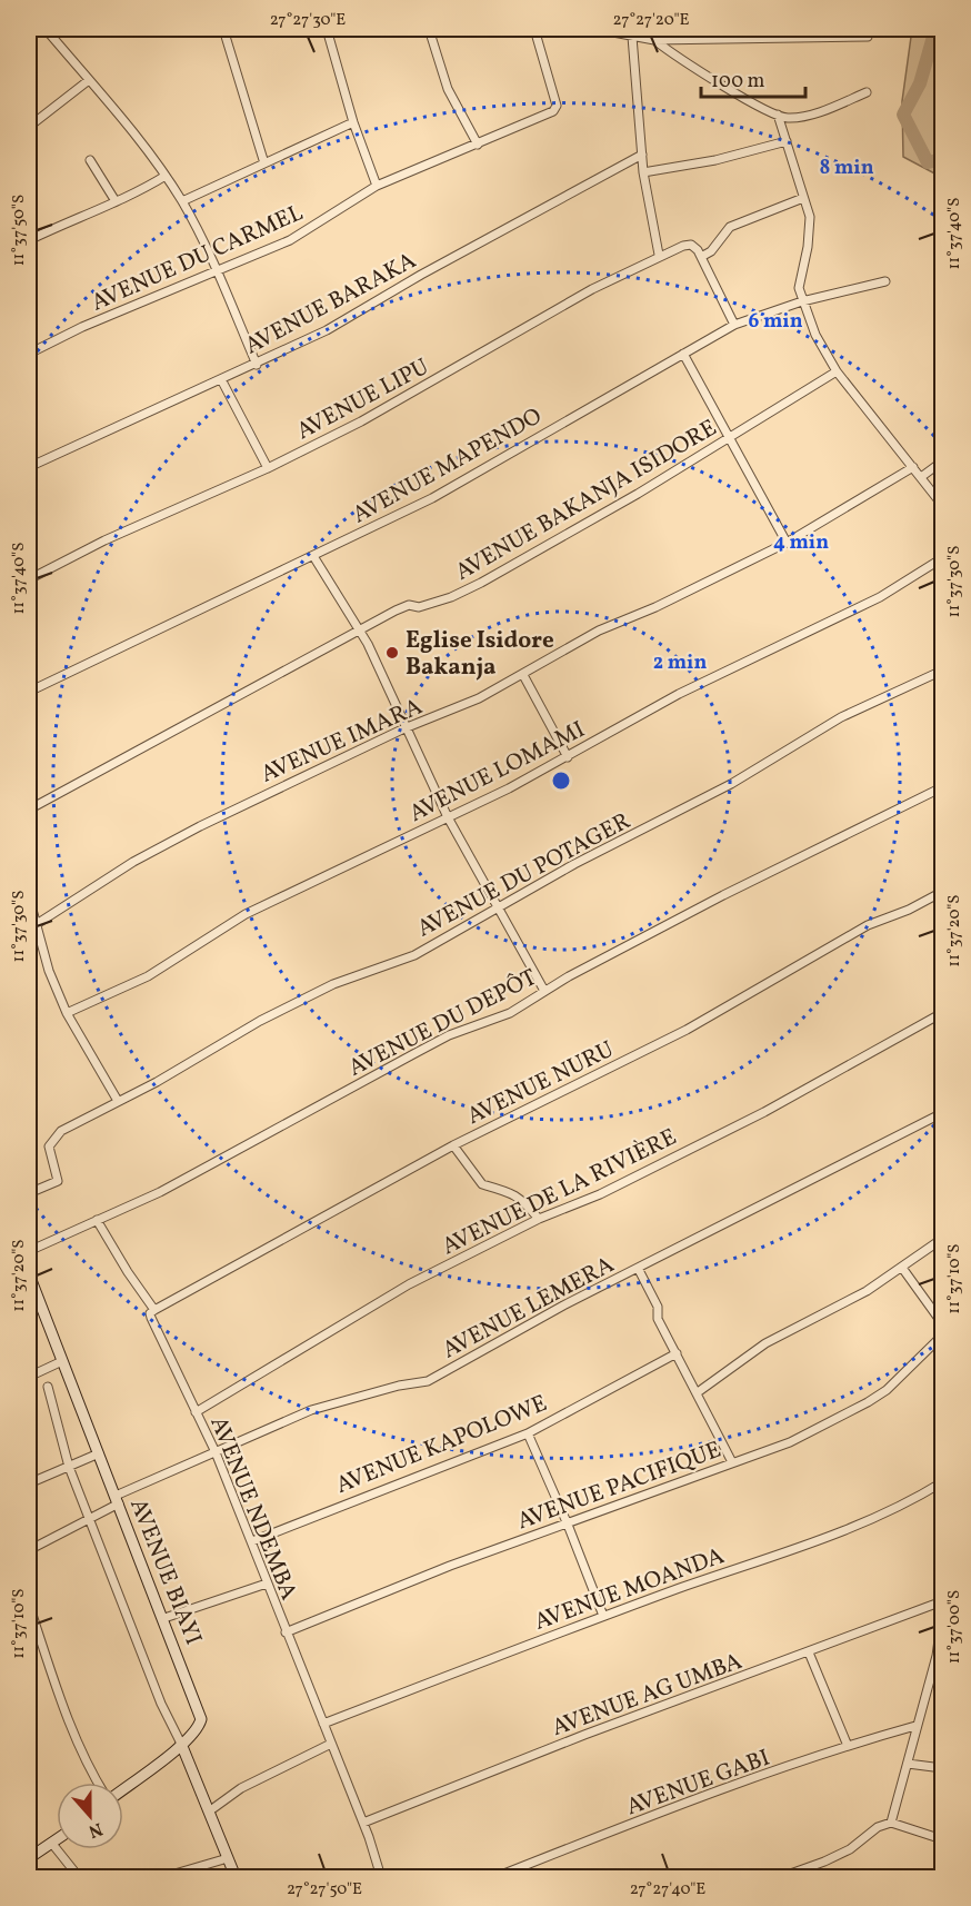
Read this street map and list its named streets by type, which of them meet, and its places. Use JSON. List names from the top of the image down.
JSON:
{
  "streets": {
    "street": [
      "AVENUE DU CARMEL",
      "AVENUE BARAKA",
      "AVENUE LIPU",
      "AVENUE MAPENDO",
      "AVENUE BAKANJA ISIDORE",
      "AVENUE IMARA",
      "AVENUE LOMAMI",
      "AVENUE DU POTAGER",
      "AVENUE DU DEPÔT",
      "AVENUE NURU",
      "AVENUE DE LA RIVIÈRE",
      "AVENUE LEMERA",
      "AVENUE KAPOLOWE",
      "AVENUE PACIFIQUE",
      "AVENUE NDEMBA",
      "AVENUE BIAYI",
      "AVENUE MOANDA",
      "AVENUE AG UMBA",
      "AVENUE GABI"
    ]
  },
  "crossings": [
    ["AVENUE DU DEPÔT", "AVENUE NDEMBA"],
    ["AVENUE NURU", "AVENUE NDEMBA"],
    ["AVENUE DE LA RIVIÈRE", "AVENUE NDEMBA"],
    ["AVENUE LEMERA", "AVENUE NDEMBA"],
    ["AVENUE LEMERA", "AVENUE BIAYI"],
    ["AVENUE KAPOLOWE", "AVENUE NDEMBA"],
    ["AVENUE PACIFIQUE", "AVENUE NDEMBA"],
    ["AVENUE NDEMBA", "AVENUE MOANDA"],
    ["AVENUE NDEMBA", "AVENUE AG UMBA"]
  ],
  "places": ["Eglise Isidore Bakanja"],
  "scale_bar": "100 m",
  "north": "bottom",
  "coordinates": [
    "27°27'30\"E",
    "27°27'20\"E",
    "11°37'50\"S",
    "11°37'40\"S",
    "11°37'30\"S",
    "11°37'20\"S",
    "11°37'10\"S",
    "11°37'00\"S",
    "27°27'50\"E",
    "27°27'40\"E"
  ],
  "rings": [
    "8 min",
    "6 min",
    "4 min",
    "2 min"
  ]
}
